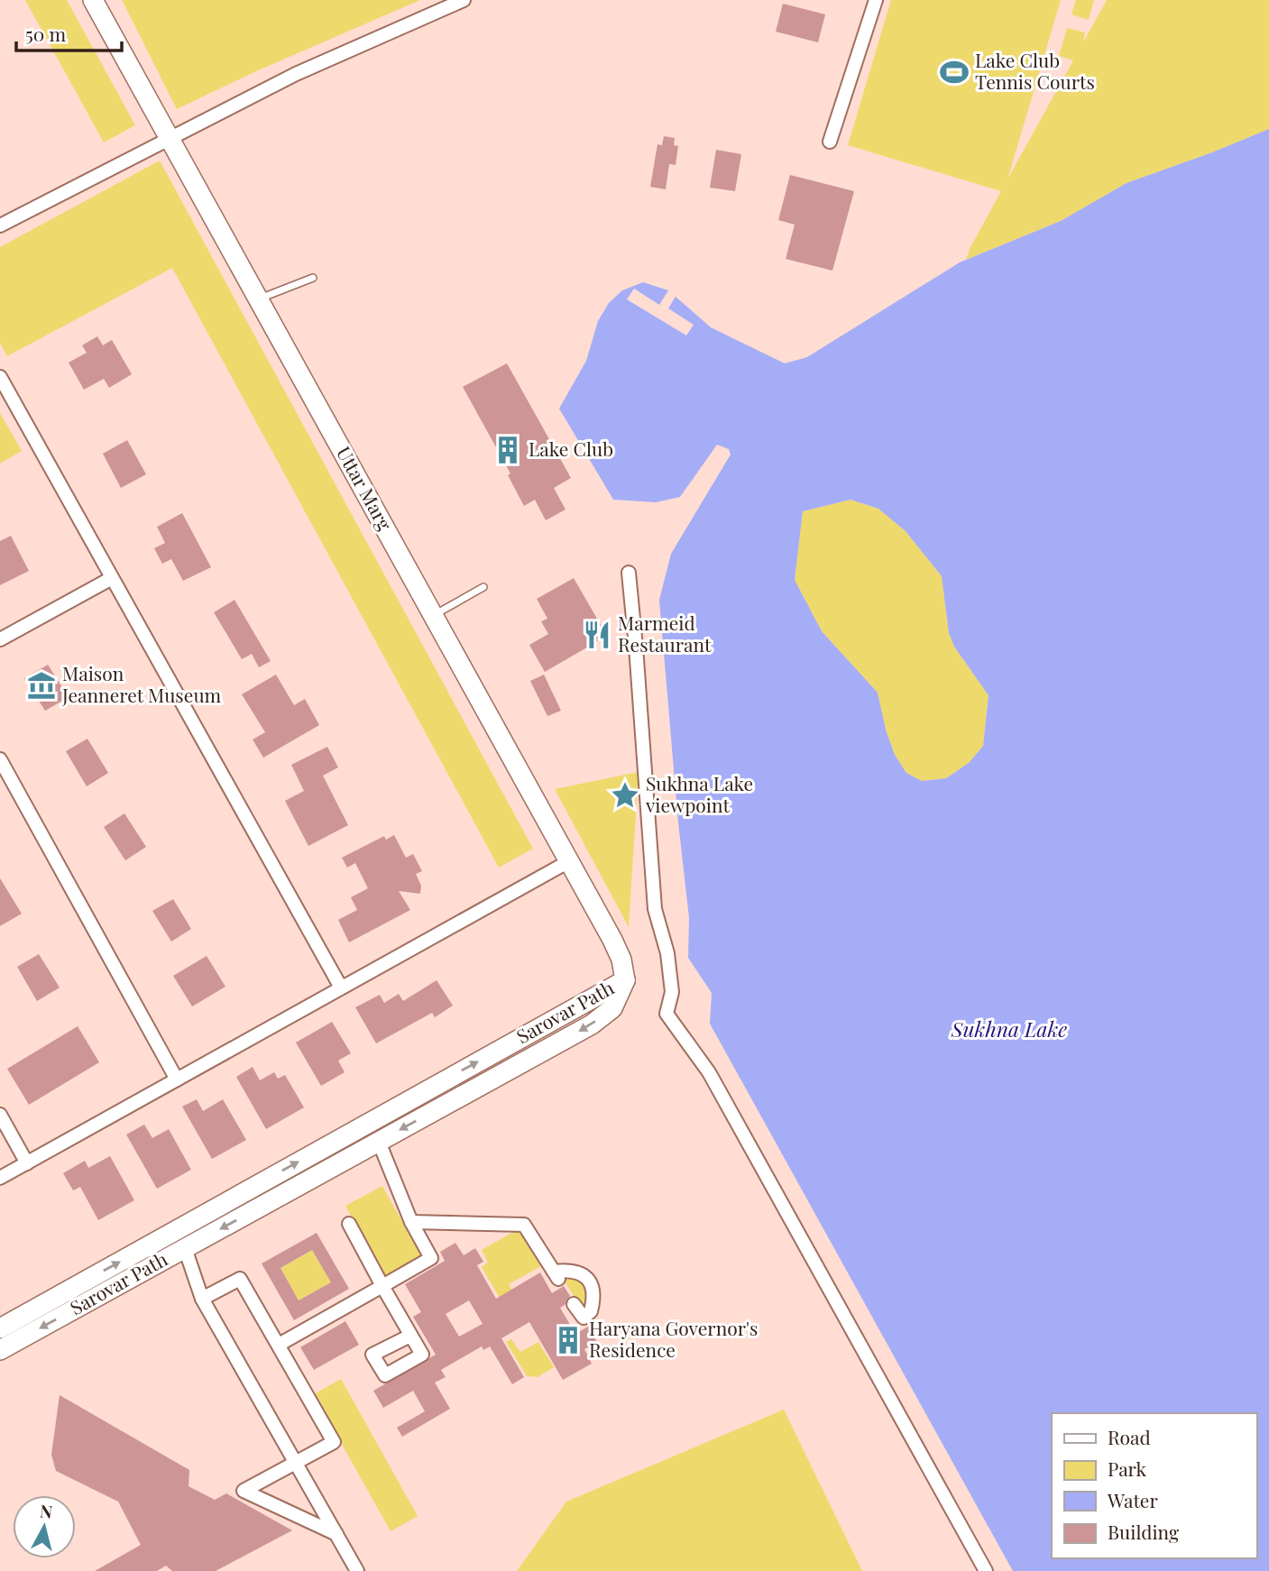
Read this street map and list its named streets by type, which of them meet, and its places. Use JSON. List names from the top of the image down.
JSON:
{
  "streets": {
    "main road": ["Uttar Marg", "Sarovar Path"]
  },
  "crossings": [
    ["Uttar Marg", "Sarovar Path"]
  ],
  "water": ["Sukhna Lake"],
  "places": {
    "sports": ["Lake Club Tennis Courts"],
    "building": ["Lake Club", "Haryana Governor's Residence"],
    "restaurant": ["Marmeid Restaurant"],
    "museum": ["Maison Jeanneret Museum"],
    "place": ["Sukhna Lake viewpoint"]
  },
  "legend": [
    "Road",
    "Park",
    "Water",
    "Building"
  ],
  "scale_bar": "50 m",
  "north": "top"
}
